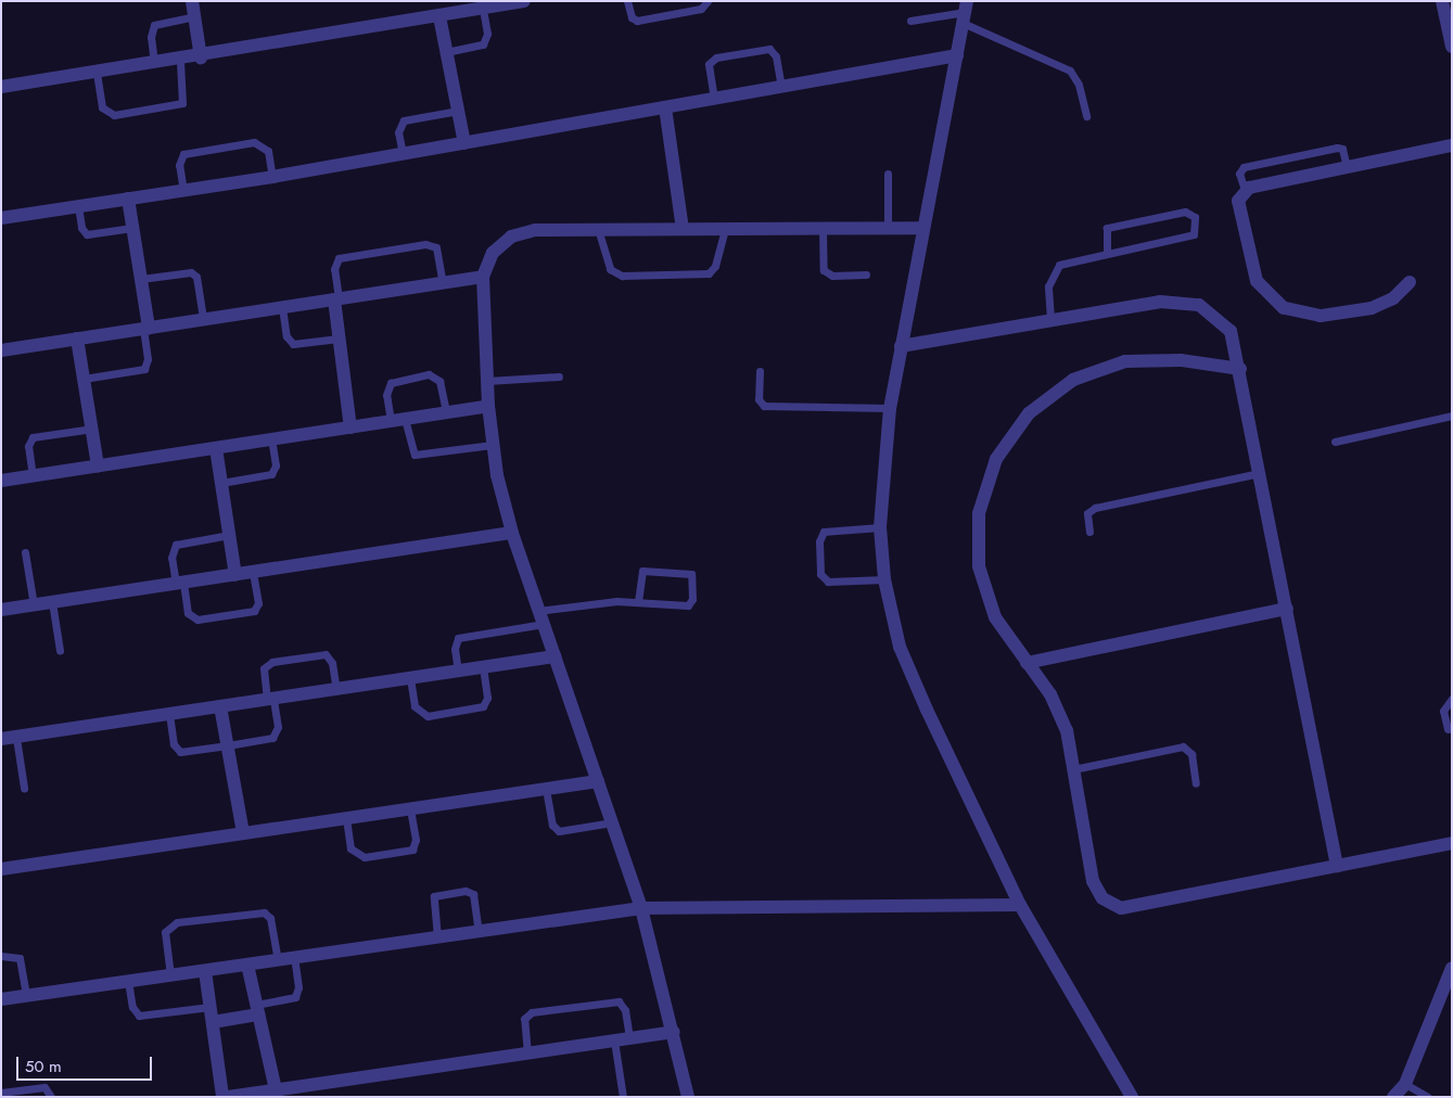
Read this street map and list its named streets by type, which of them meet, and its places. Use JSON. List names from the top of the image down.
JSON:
{
  "scale_bar": "50 m"
}
